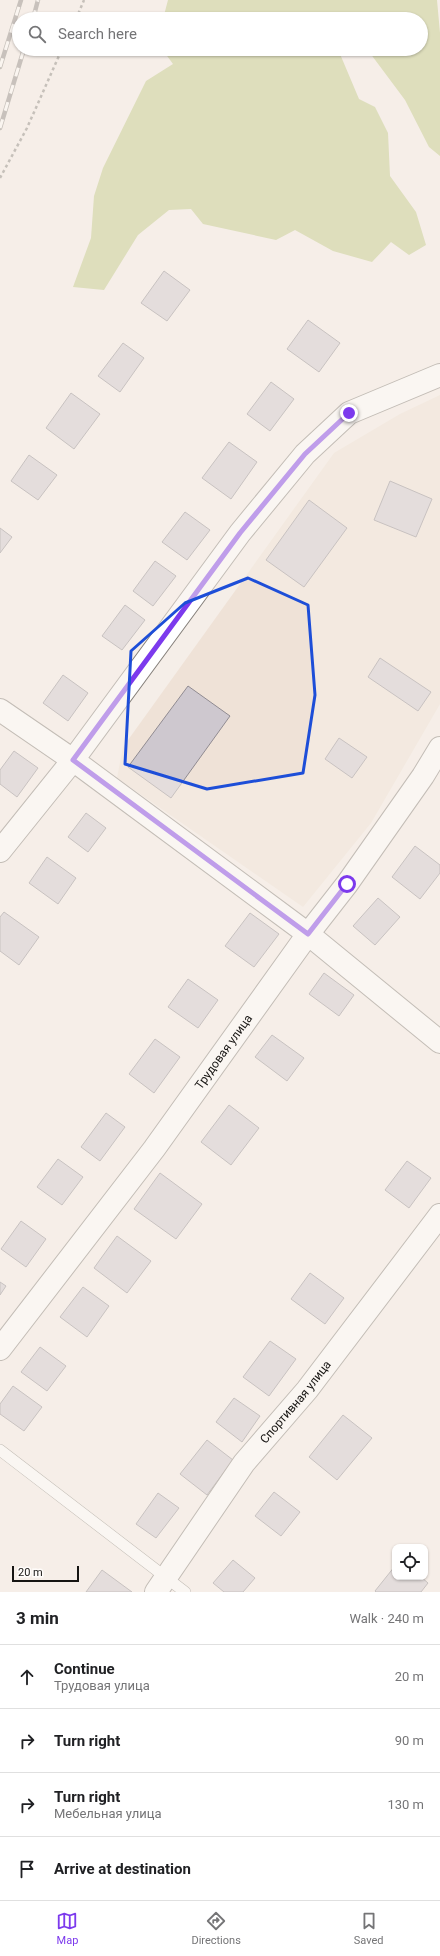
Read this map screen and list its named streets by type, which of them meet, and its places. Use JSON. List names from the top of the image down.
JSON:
{
  "streets": {
    "street": ["Трудовая улица", "Спортивная улица"]
  },
  "scale_bar": "20 m",
  "page": {
    "search": "Search here",
    "scale": "20 m",
    "heading": ["3 min", "Walk · 240 m"],
    "list": [
      ["Continue", "Трудовая улица", "20 m"],
      ["Turn right", "90 m"],
      ["Turn right", "Мебельная улица", "130 m"],
      "Arrive at destination"
    ],
    "nav": ["Map", "Directions", "Saved"]
  }
}
